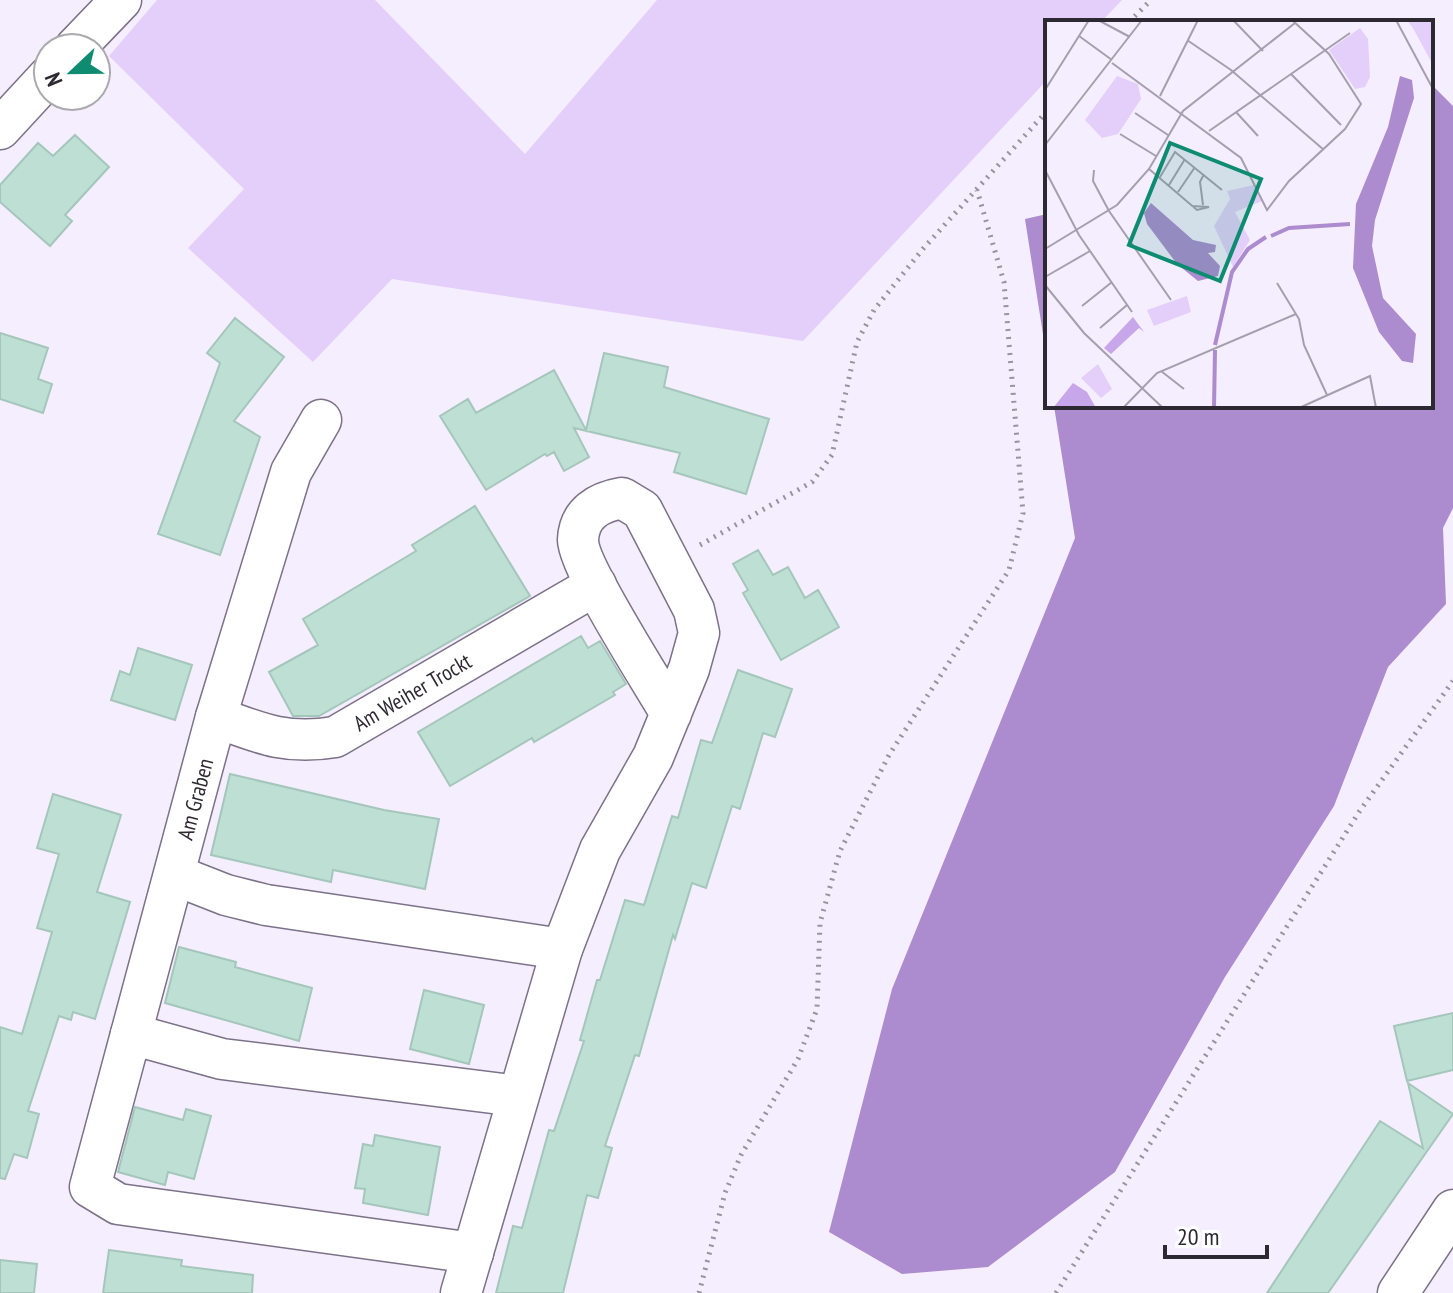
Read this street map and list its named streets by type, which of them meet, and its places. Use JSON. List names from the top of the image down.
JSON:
{
  "streets": {
    "street": ["Am Weiher Trockt", "Am Graben"]
  },
  "crossings": [
    ["Am Weiher Trockt", "Am Graben"]
  ],
  "scale_bar": "20 m",
  "north": "left"
}
